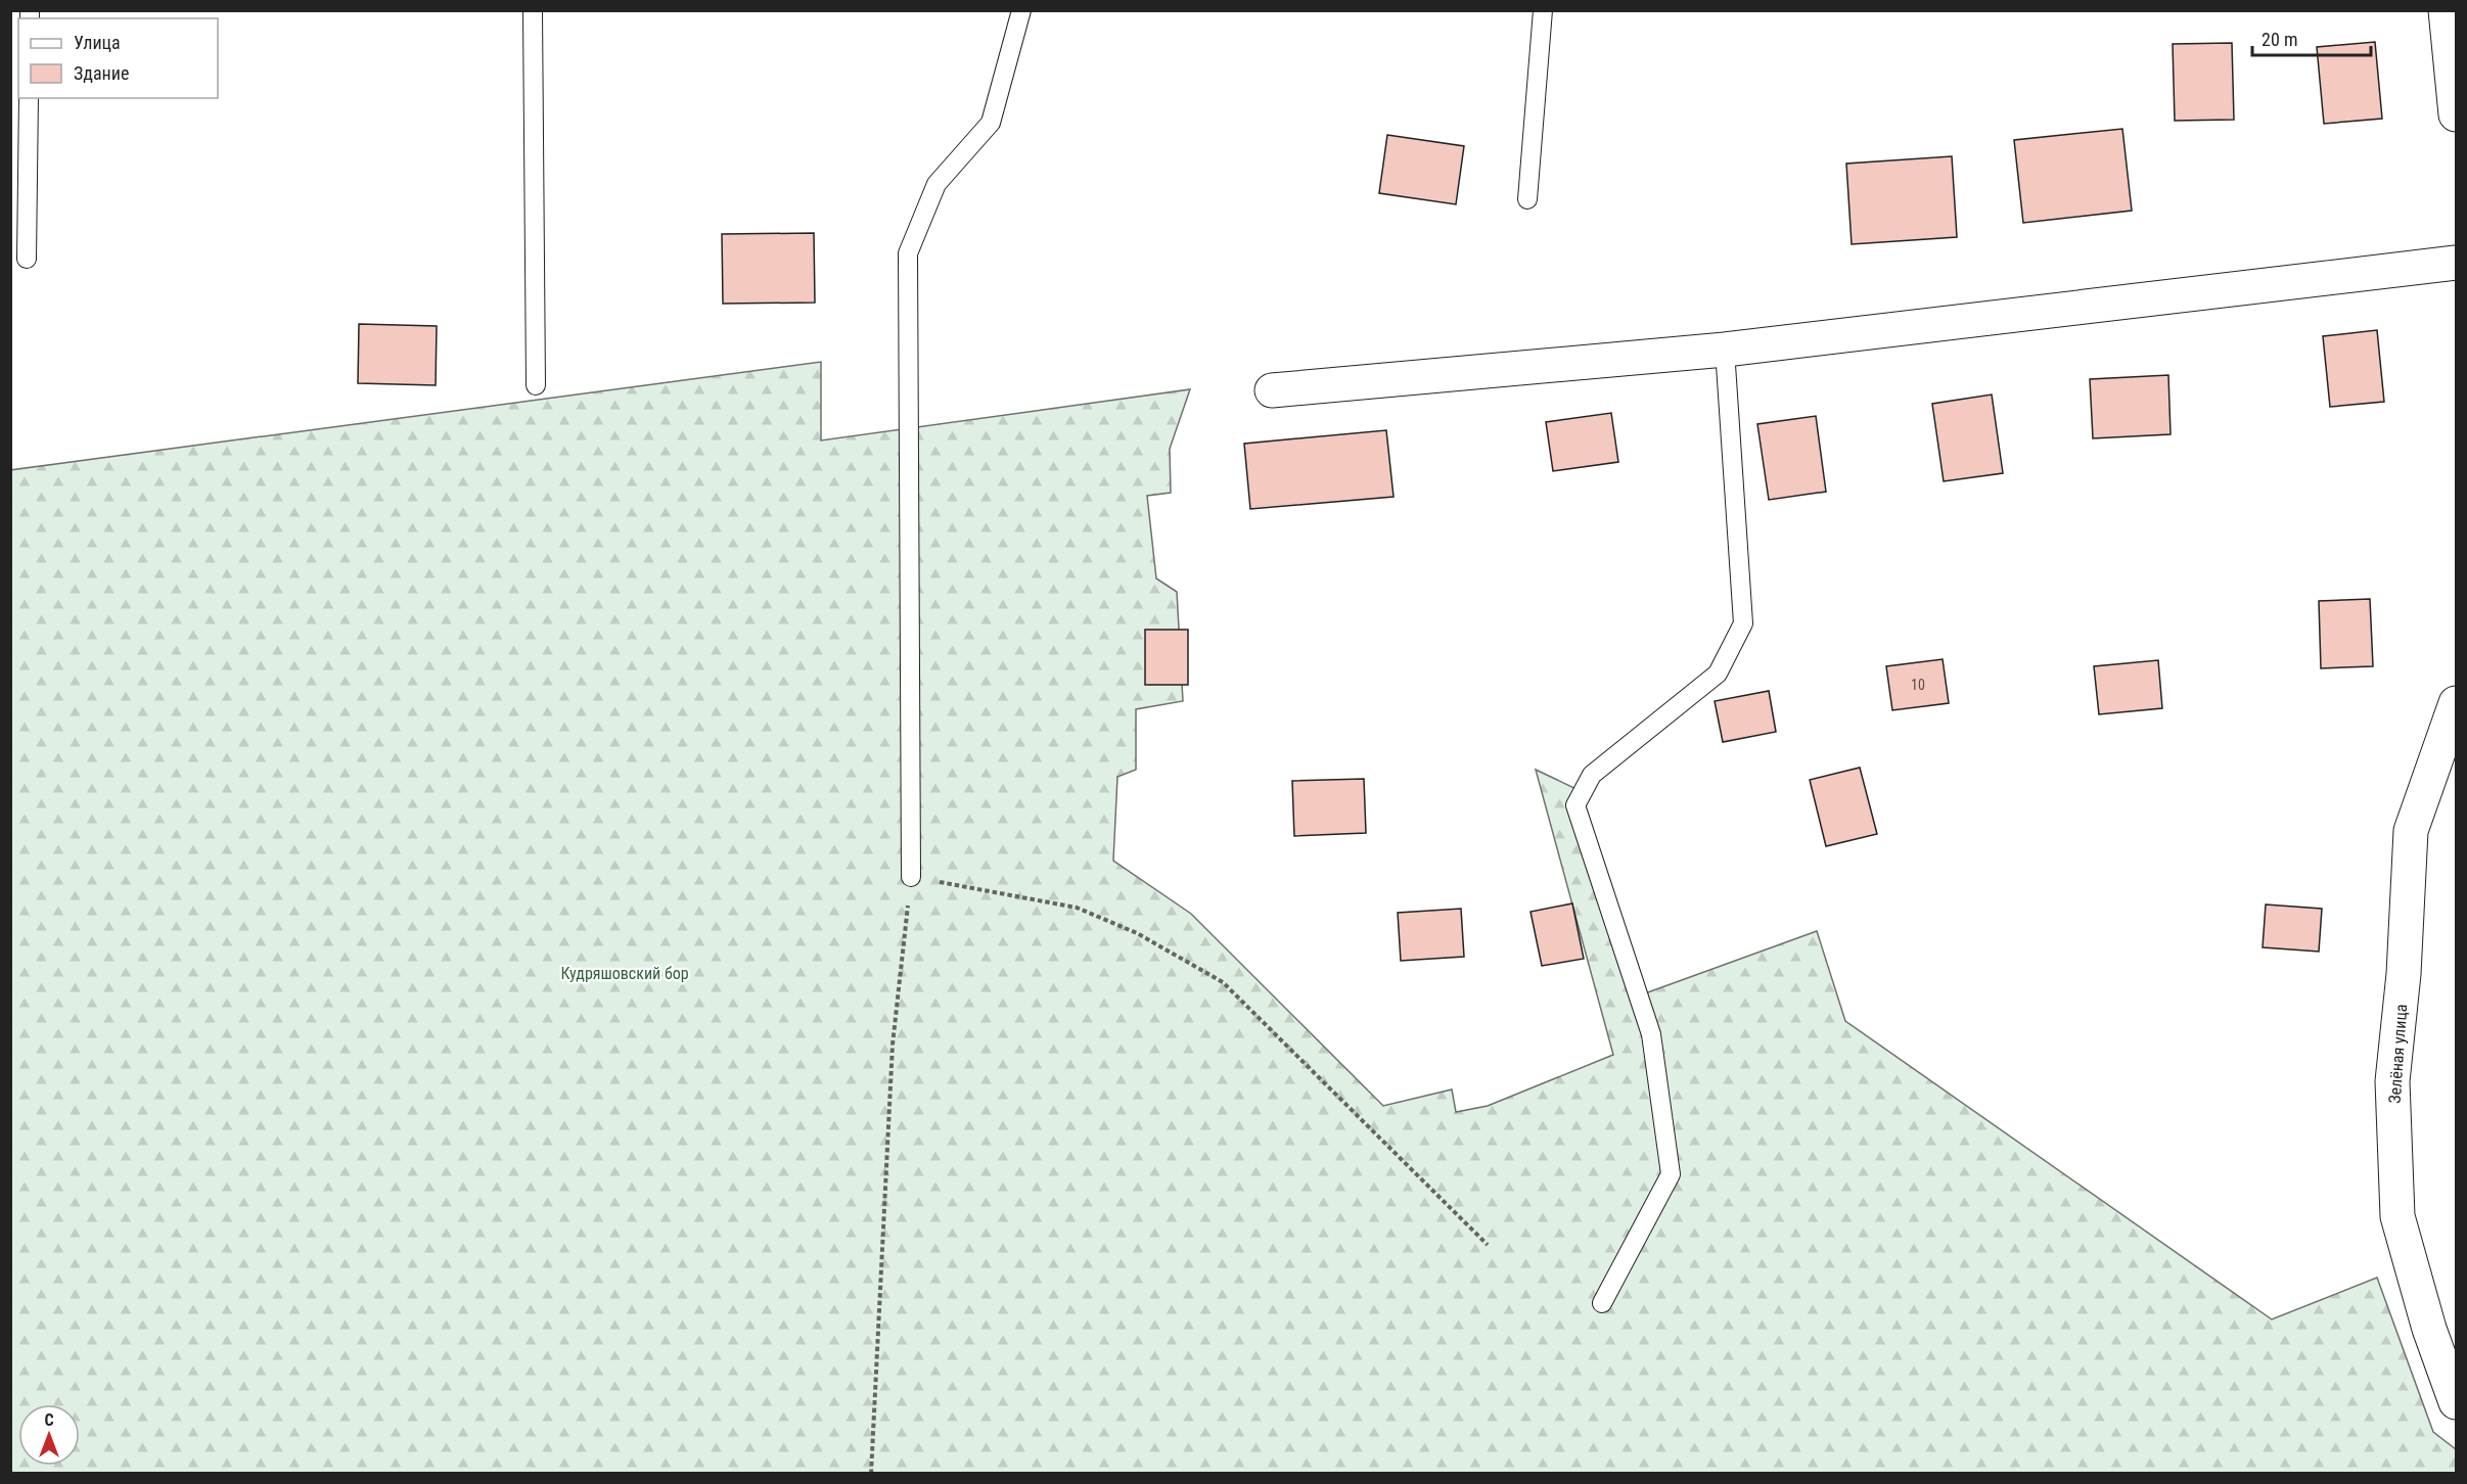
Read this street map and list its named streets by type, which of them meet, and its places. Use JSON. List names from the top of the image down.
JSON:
{
  "streets": {
    "street": ["Зелёная улица"]
  },
  "parks": ["Кудряшовский бор"],
  "house_numbers": ["10"],
  "legend": ["Улица", "Здание"],
  "scale_bar": "20 m",
  "north": "top"
}
